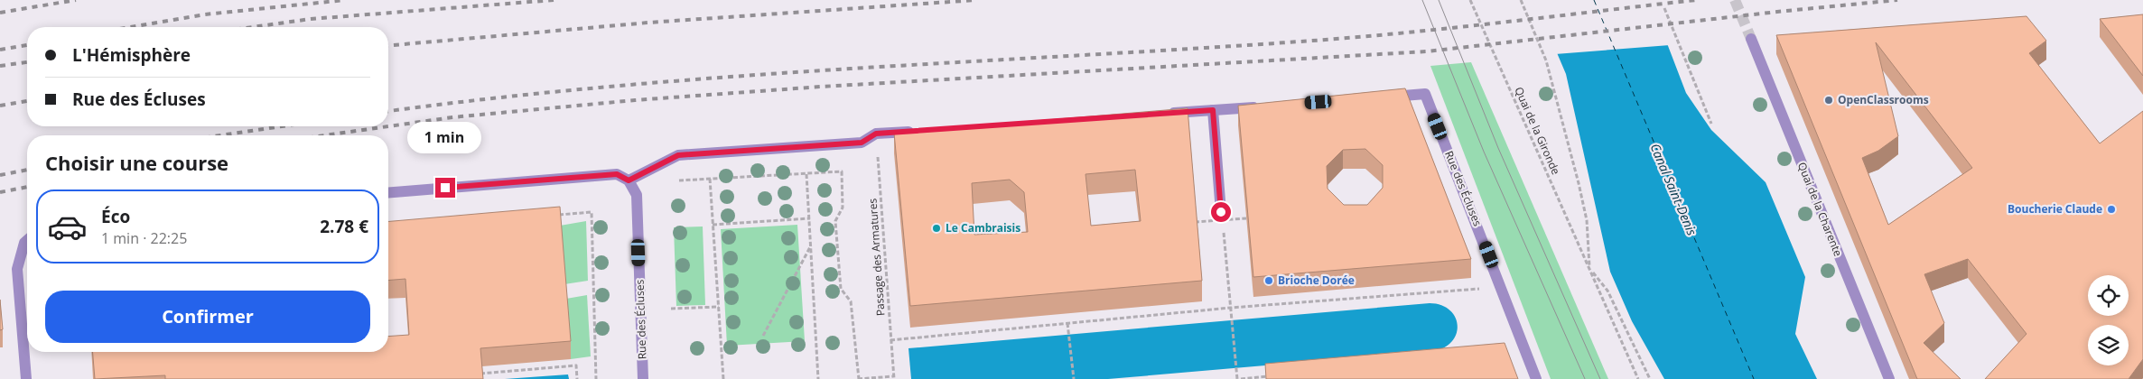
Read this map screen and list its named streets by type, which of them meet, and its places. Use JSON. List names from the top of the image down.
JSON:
{
  "streets": {
    "street": ["Rue des Écluses", "Quai de la Charente"],
    "path": ["Quai de la Gironde", "Passage des Armatures"]
  },
  "water": ["Canal Saint-Denis"],
  "places": [
    "OpenClassrooms",
    "Boucherie Claude",
    "Le Cambraisis",
    "Brioche Dorée"
  ],
  "page": {
    "banner": ["L'Hémisphère", "Rue des Écluses"],
    "bubble": "1 min",
    "heading": "Choisir une course",
    "list": [
      {
        "name": "Éco",
        "note": "1 min · 22:25",
        "value": "2.78 €"
      }
    ],
    "buttons": "Confirmer"
  }
}
